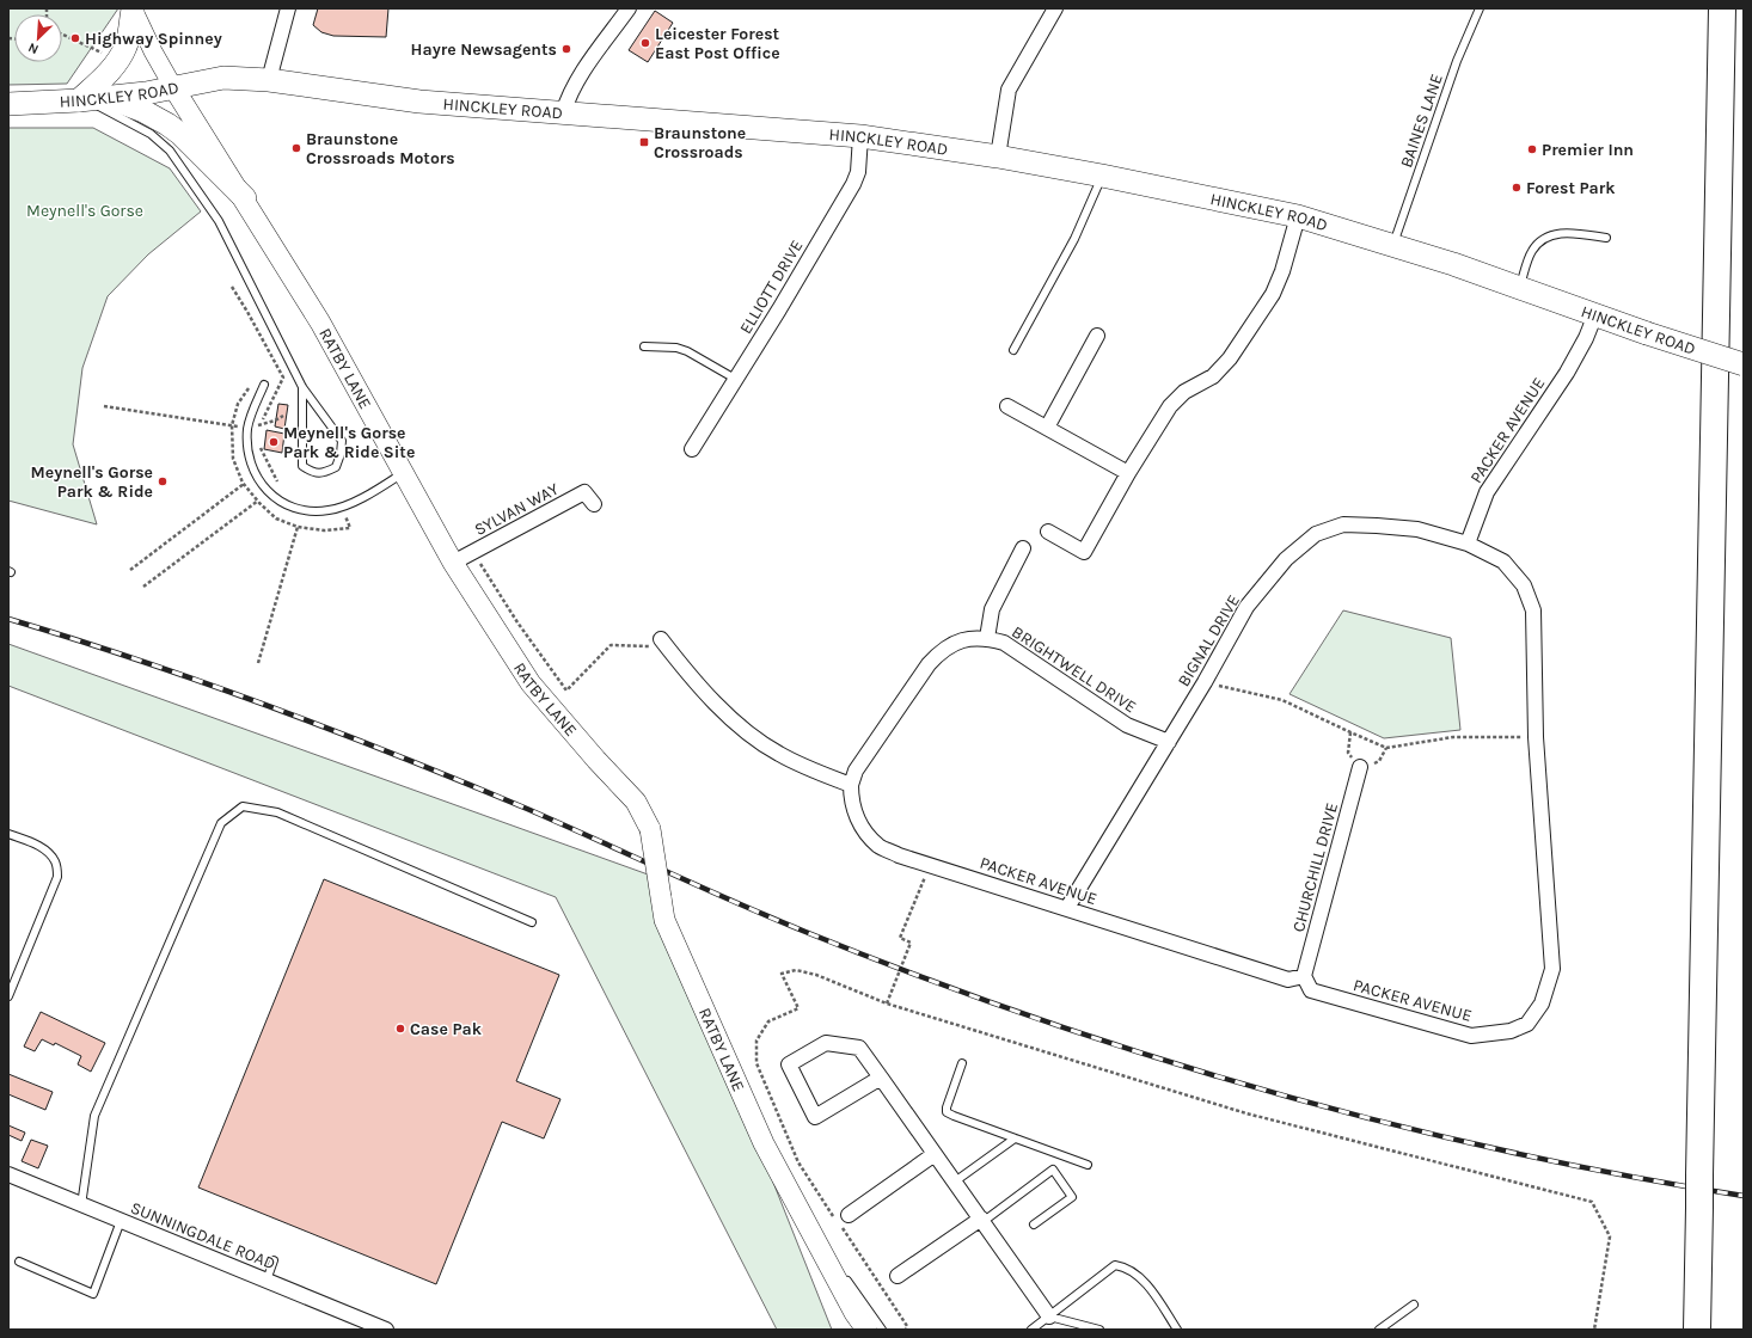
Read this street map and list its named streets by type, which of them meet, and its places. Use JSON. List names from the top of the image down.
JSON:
{
  "streets": {
    "main road": ["HINCKLEY ROAD", "RATBY LANE"],
    "street": [
      "ELLIOTT DRIVE",
      "PACKER AVENUE",
      "SYLVAN WAY",
      "BIGNAL DRIVE",
      "BRIGHTWELL DRIVE",
      "CHURCHILL DRIVE",
      "SUNNINGDALE ROAD"
    ],
    "lane": ["BAINES LANE"]
  },
  "crossings": [
    ["HINCKLEY ROAD", "BAINES LANE"],
    ["HINCKLEY ROAD", "ELLIOTT DRIVE"],
    ["HINCKLEY ROAD", "RATBY LANE"],
    ["HINCKLEY ROAD", "PACKER AVENUE"],
    ["RATBY LANE", "SYLVAN WAY"],
    ["PACKER AVENUE", "BIGNAL DRIVE"],
    ["PACKER AVENUE", "BRIGHTWELL DRIVE"],
    ["PACKER AVENUE", "CHURCHILL DRIVE"],
    ["BIGNAL DRIVE", "BRIGHTWELL DRIVE"]
  ],
  "parks": ["Meynell's Gorse"],
  "places": {
    "other": [
      "Highway Spinney",
      "Leicester Forest East Post Office",
      "Hayre Newsagents",
      "Braunstone Crossroads Motors",
      "Premier Inn",
      "Forest Park",
      "Meynell's Gorse Park & Ride Site",
      "Meynell's Gorse Park & Ride",
      "Case Pak"
    ],
    "transit": ["Braunstone Crossroads"]
  },
  "north": "bottom left"
}
